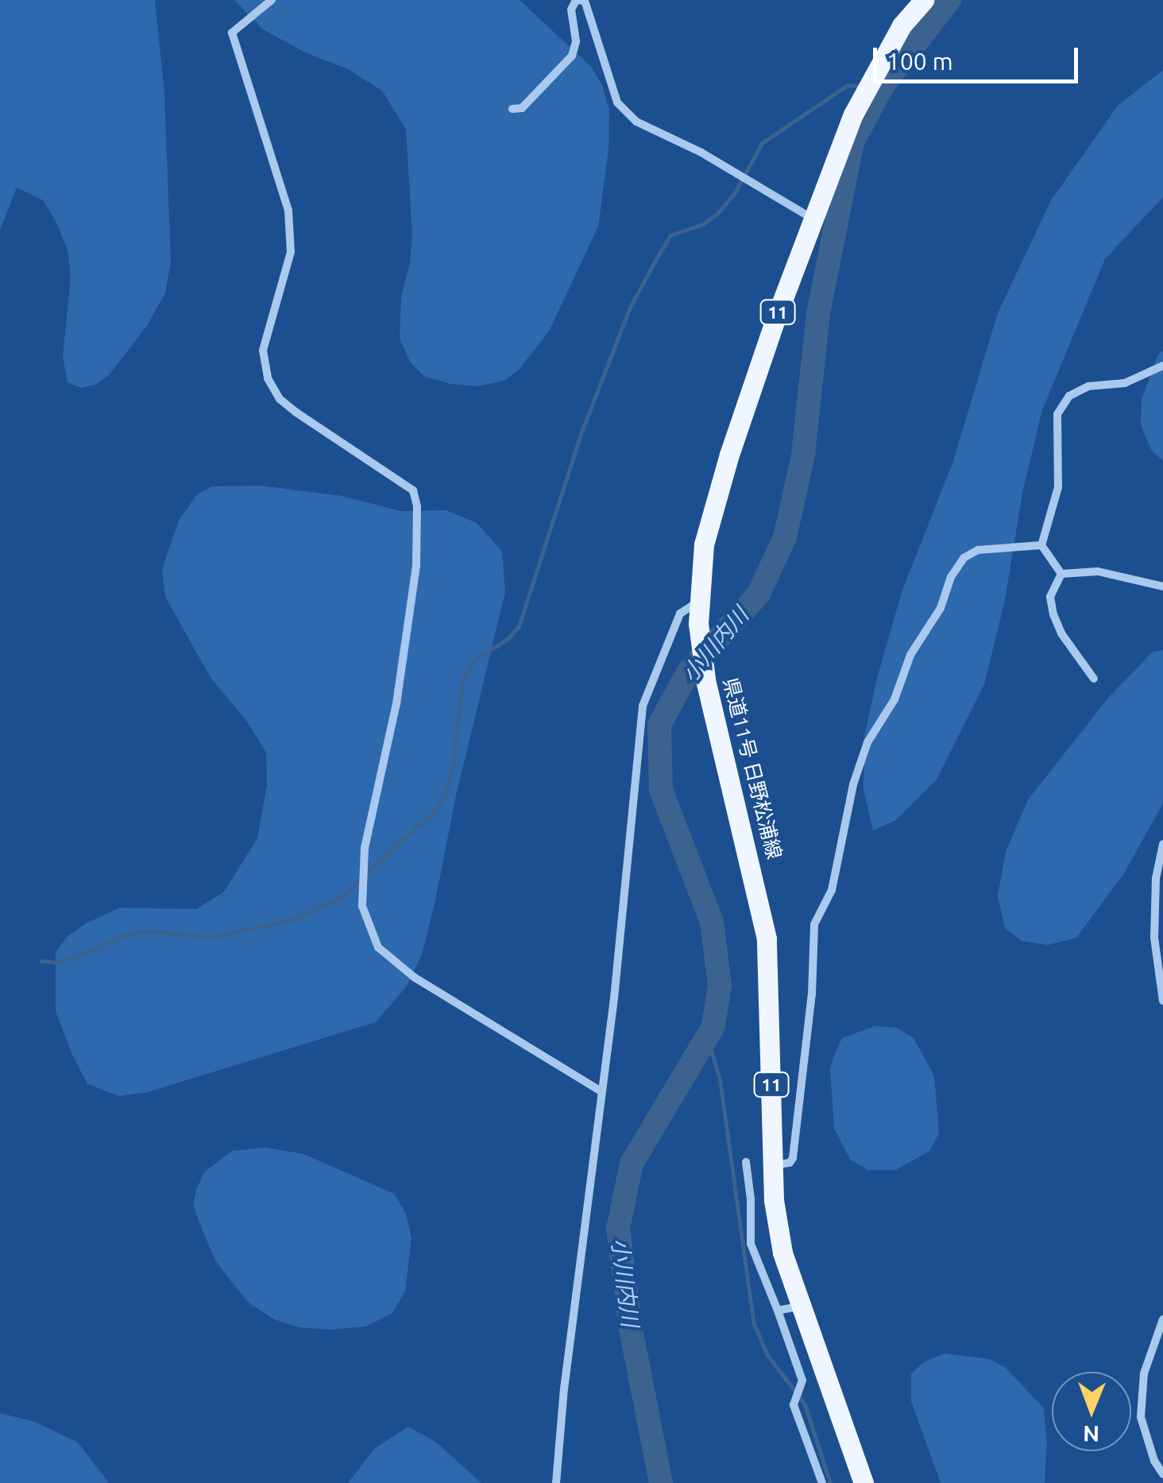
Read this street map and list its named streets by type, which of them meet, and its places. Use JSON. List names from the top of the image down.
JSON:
{
  "streets": {
    "main road": ["11", "県道11号 日野松浦線"]
  },
  "water": ["小川内川"],
  "scale_bar": "100 m",
  "north": "bottom"
}
